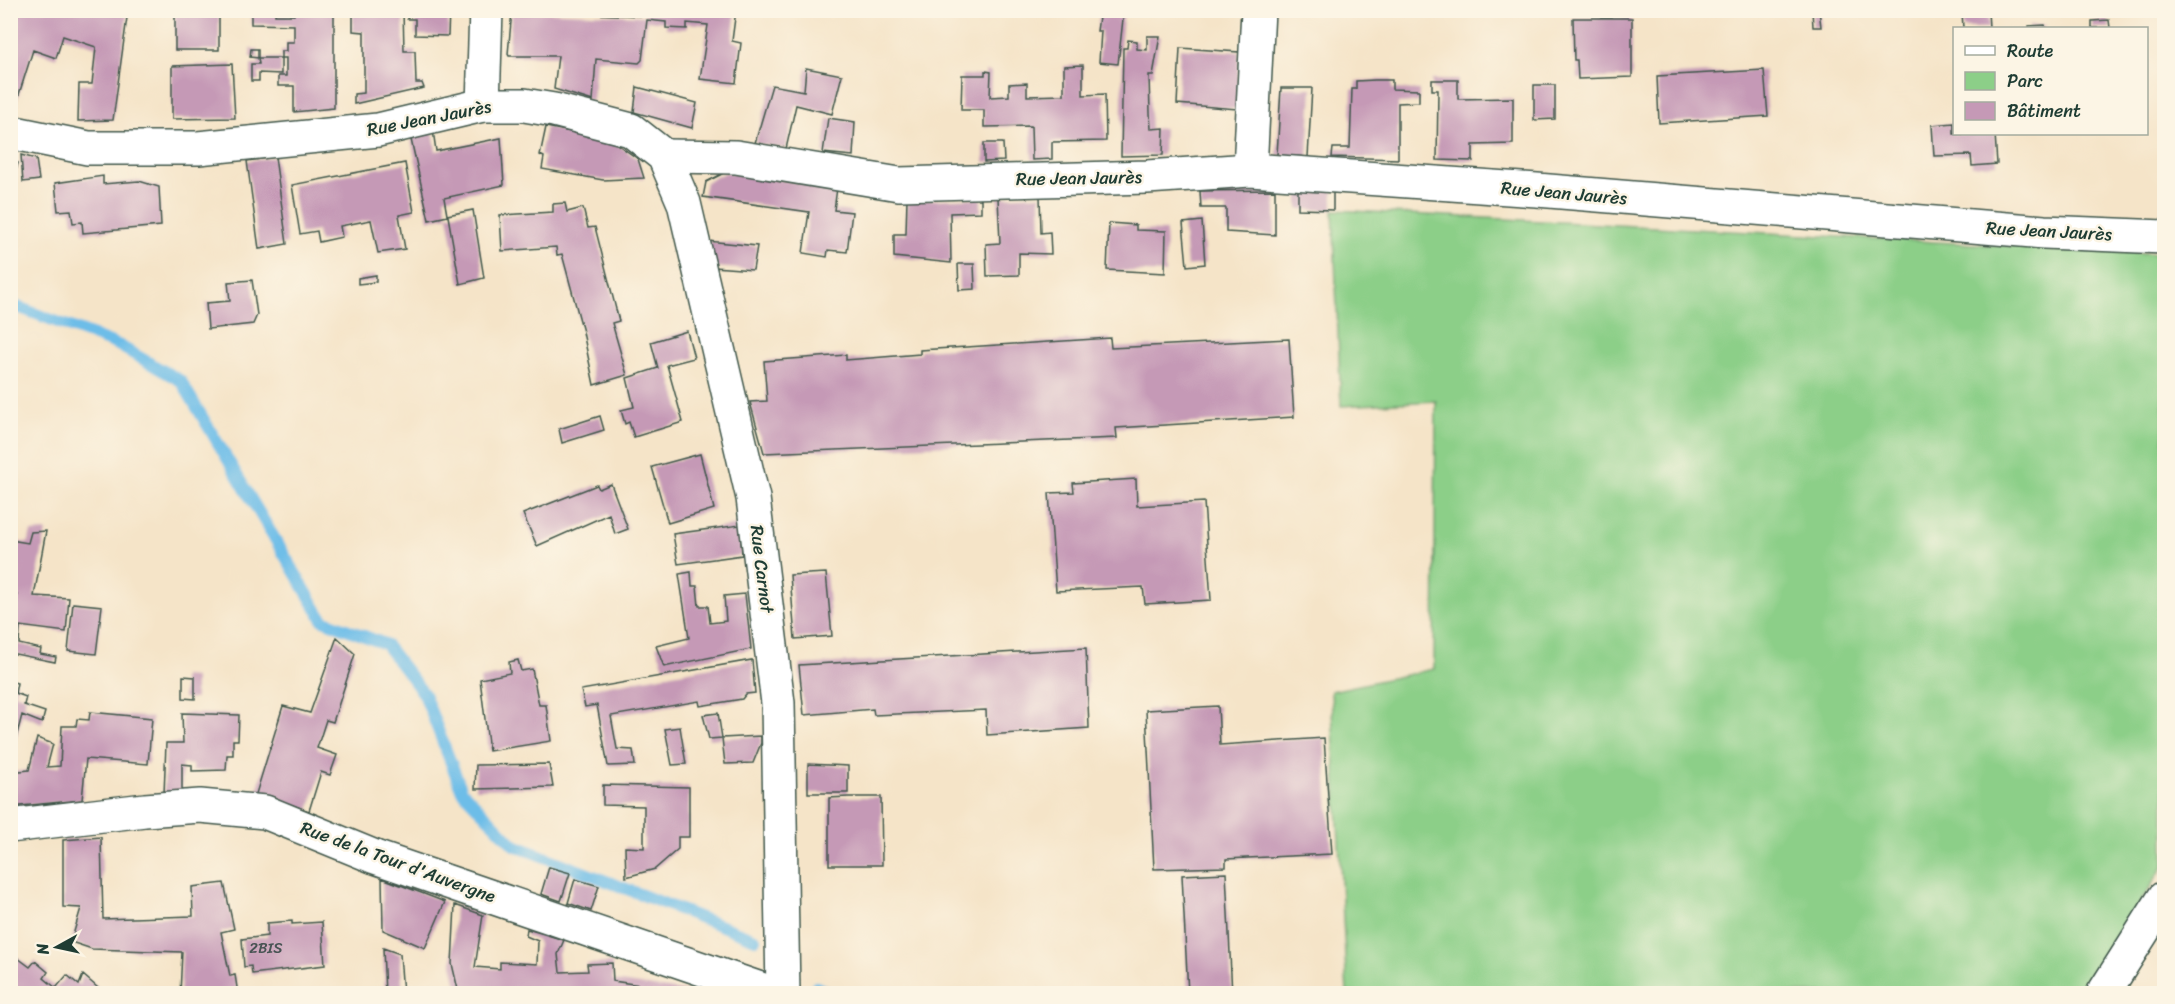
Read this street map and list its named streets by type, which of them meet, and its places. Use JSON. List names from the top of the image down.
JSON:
{
  "streets": {
    "street": ["Rue Jean Jaurès", "Rue Carnot", "Rue de la Tour d'Auvergne"]
  },
  "crossings": [
    ["Rue Jean Jaurès", "Rue Carnot"]
  ],
  "house_numbers": ["2BIS"],
  "legend": ["Route", "Parc", "Bâtiment"],
  "north": "left"
}
